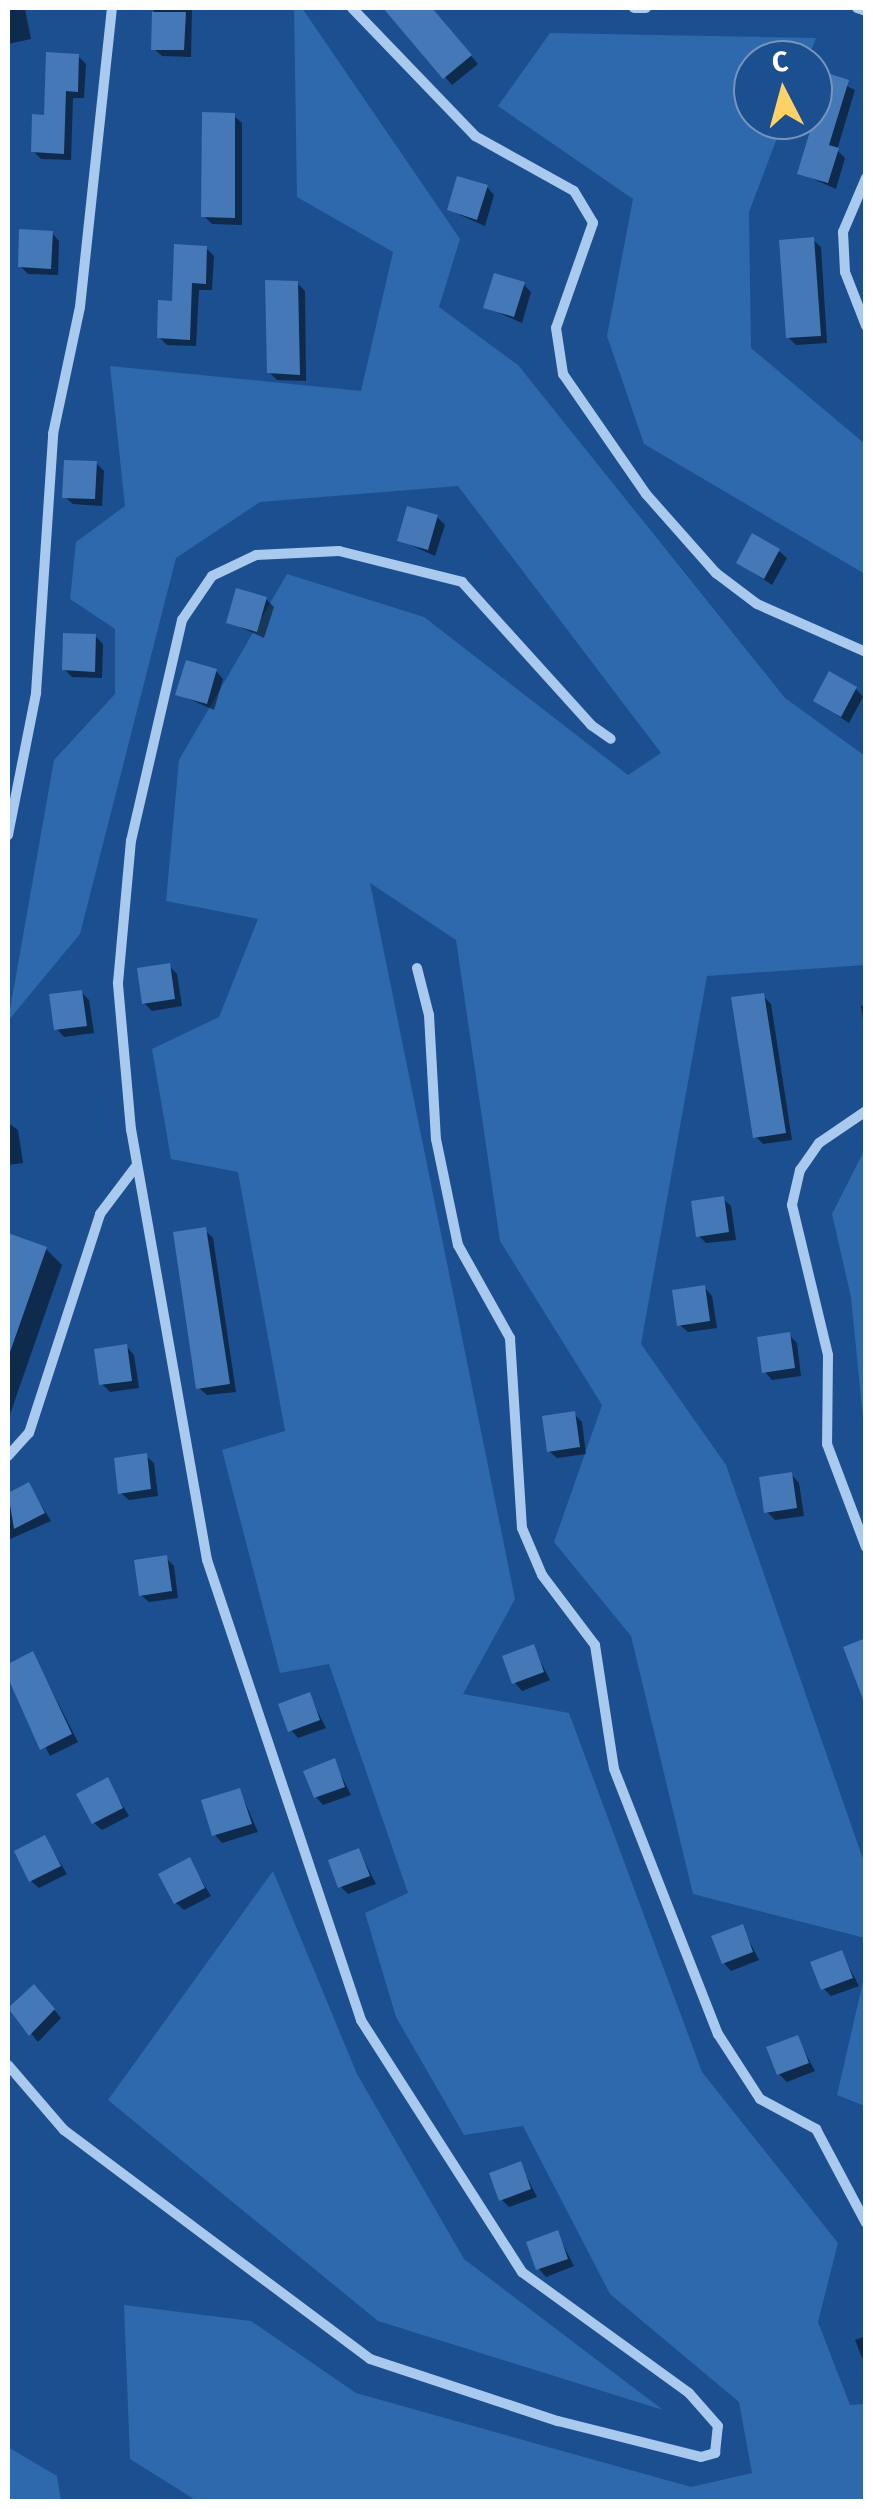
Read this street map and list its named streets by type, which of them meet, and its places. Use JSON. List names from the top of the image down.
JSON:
{
  "north": "top"
}
